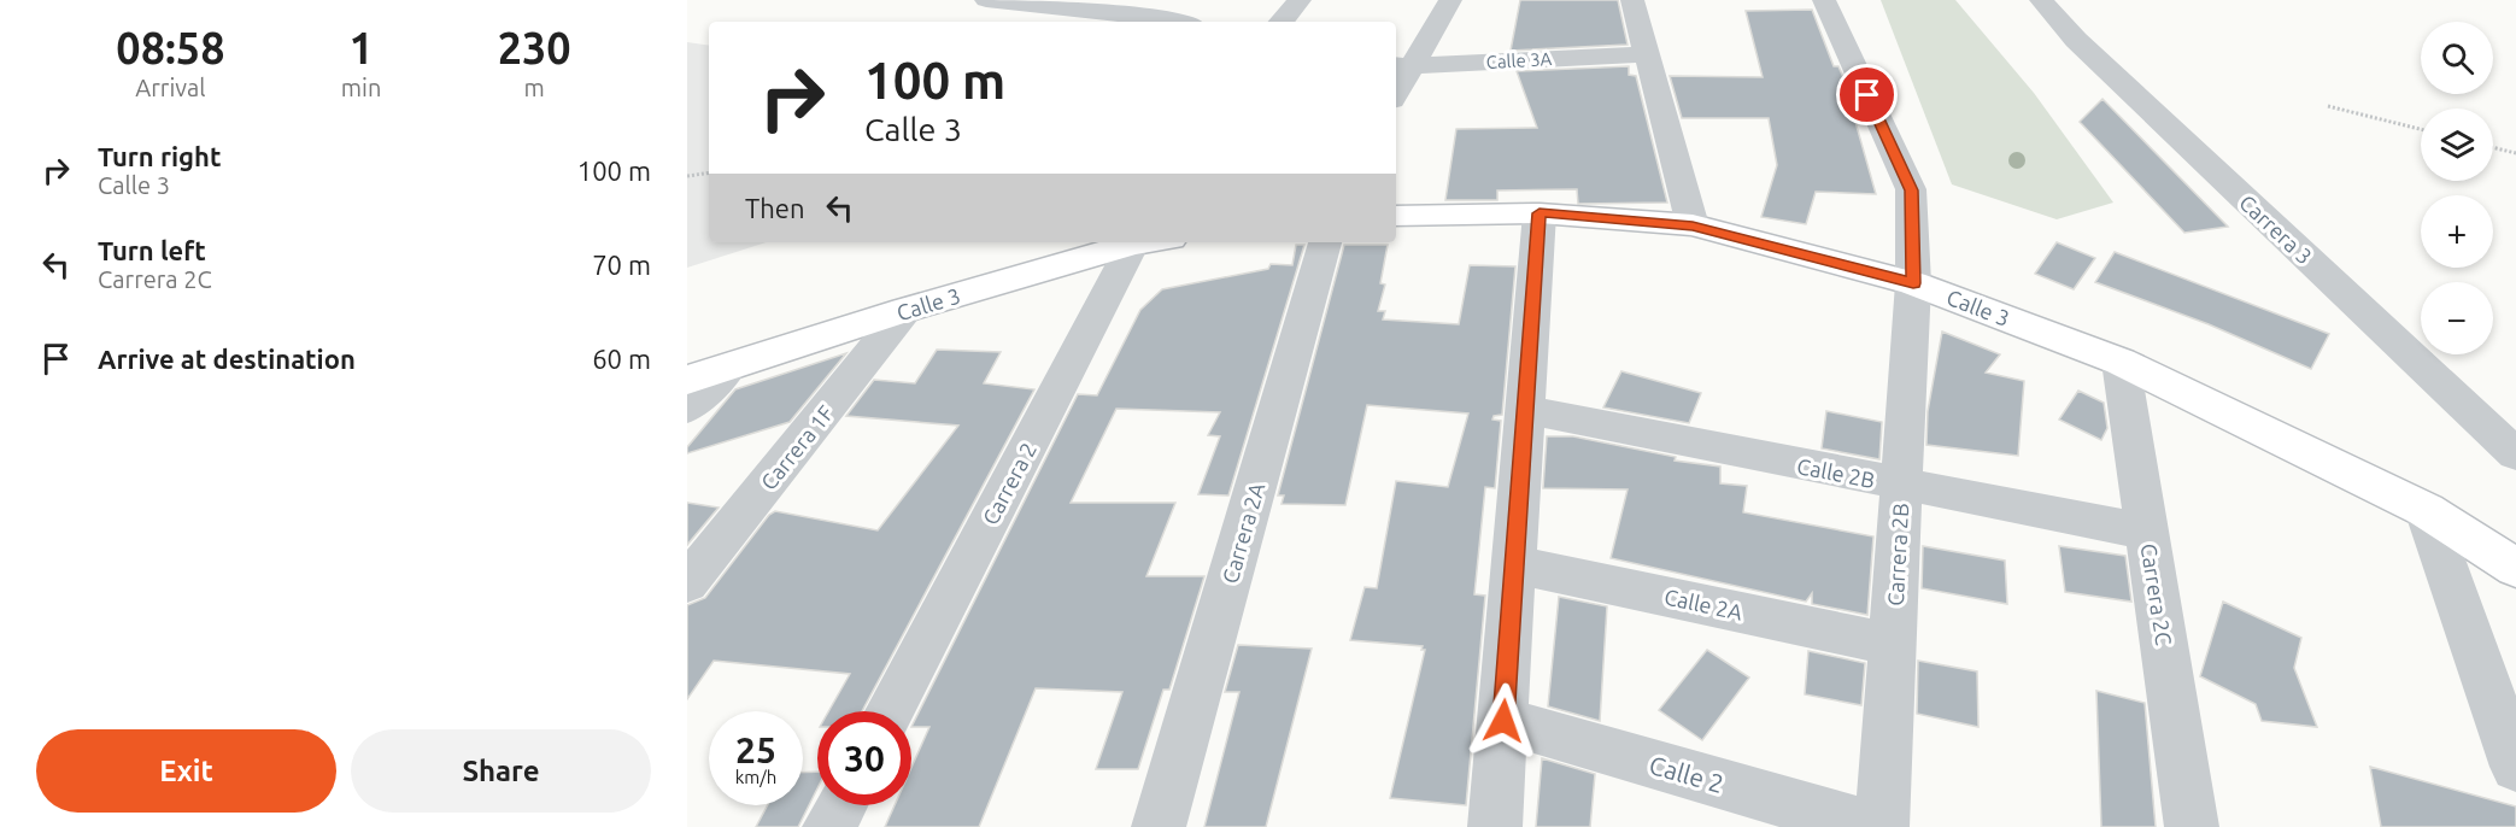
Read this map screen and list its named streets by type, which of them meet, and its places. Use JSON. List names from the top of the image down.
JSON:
{
  "streets": {
    "main road": ["Calle 3"],
    "street": [
      "Calle 3A",
      "Carrera 3",
      "Carrera 1F",
      "Calle 2B",
      "Carrera 2",
      "Carrera 2A",
      "Carrera 2B",
      "Carrera 2C",
      "Calle 2A",
      "Calle 2"
    ]
  },
  "crossings": [
    ["Calle 3", "Carrera 1F"],
    ["Calle 3", "Carrera 2B"],
    ["Calle 3", "Carrera 2C"],
    ["Calle 2B", "Carrera 2B"],
    ["Calle 2B", "Carrera 2C"],
    ["Carrera 2B", "Calle 2A"]
  ],
  "page": {
    "eta": [
      "08:58",
      "Arrival",
      "1",
      "min",
      "230",
      "m"
    ],
    "map_buttons": ["+", "−"],
    "turn": ["100 m", "Calle 3"],
    "list": [
      {
        "name": "Turn right",
        "note": "Calle 3",
        "value": "100 m"
      },
      {
        "name": "Turn left",
        "note": "Carrera 2C",
        "value": "70 m"
      },
      {
        "name": "Arrive at destination",
        "value": "60 m"
      }
    ],
    "then": "Then",
    "speed": "25 km/h",
    "limit": "30",
    "buttons": ["Exit", "Share"]
  }
}
